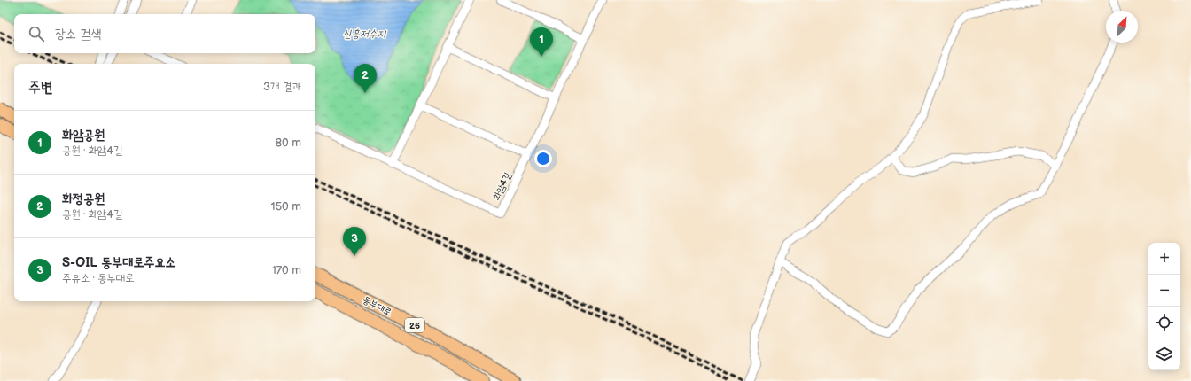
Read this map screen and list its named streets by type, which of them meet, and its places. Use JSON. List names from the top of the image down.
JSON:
{
  "streets": {
    "main road": ["동부대로", "26"],
    "street": ["화암4길"]
  },
  "water": ["신흥저수지"],
  "north": "top right",
  "page": {
    "search": "장소 검색",
    "pins": ["1", "2", "3"],
    "heading": ["주변", "3개 결과"],
    "list": [
      {
        "mark": "1",
        "name": "화암공원",
        "note": "공원 · 화암4길",
        "value": "80 m"
      },
      {
        "mark": "2",
        "name": "화정공원",
        "note": "공원 · 화암4길",
        "value": "150 m"
      },
      {
        "mark": "3",
        "name": "S-OIL 동부대로주요소",
        "note": "주유소 · 동부대로",
        "value": "170 m"
      }
    ],
    "map_buttons": ["+", "−"]
  }
}
